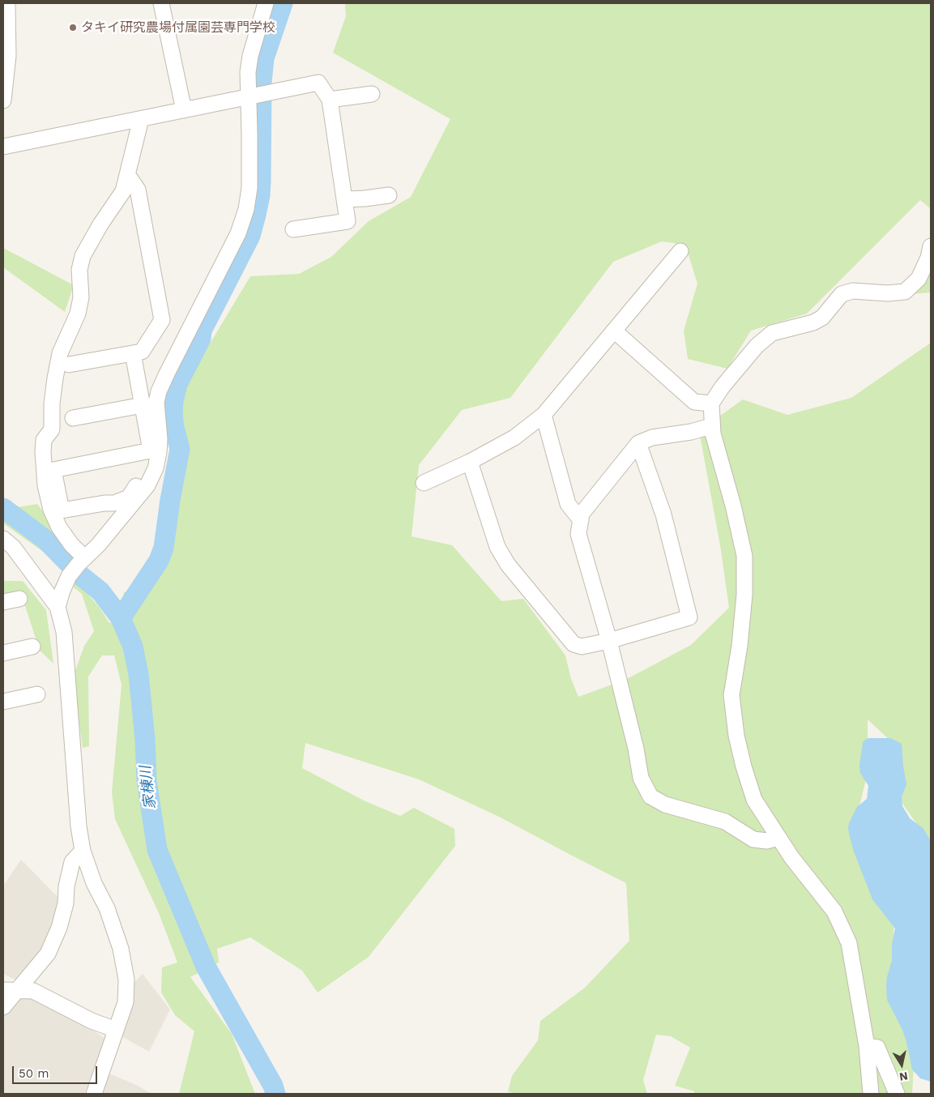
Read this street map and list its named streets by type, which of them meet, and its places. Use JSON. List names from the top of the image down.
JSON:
{
  "water": ["家棟川"],
  "places": ["タキイ研究農場付属園芸専門学校"],
  "scale_bar": "50 m",
  "north": "bottom"
}
